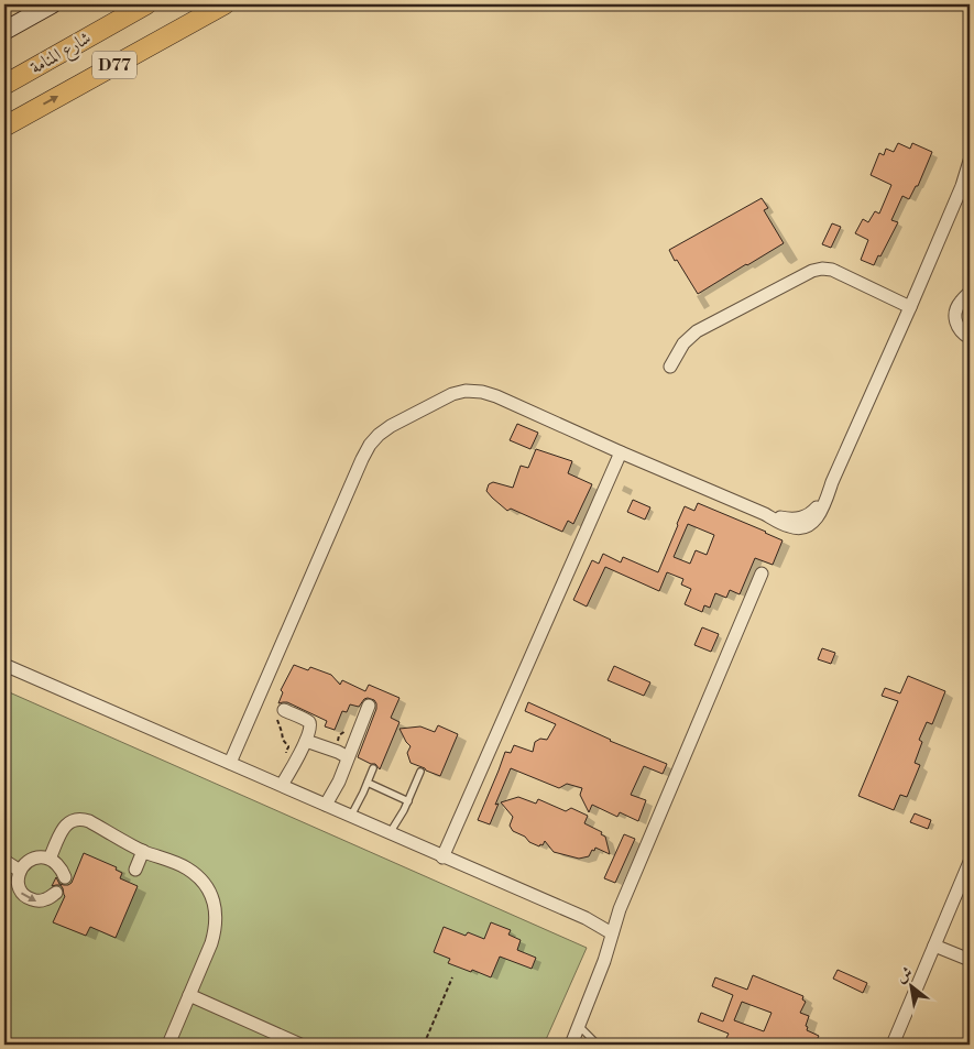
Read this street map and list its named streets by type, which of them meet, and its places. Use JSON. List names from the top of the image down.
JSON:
{
  "streets": {
    "main road": ["شارع المنامة", "D77"]
  },
  "north": "top left"
}
